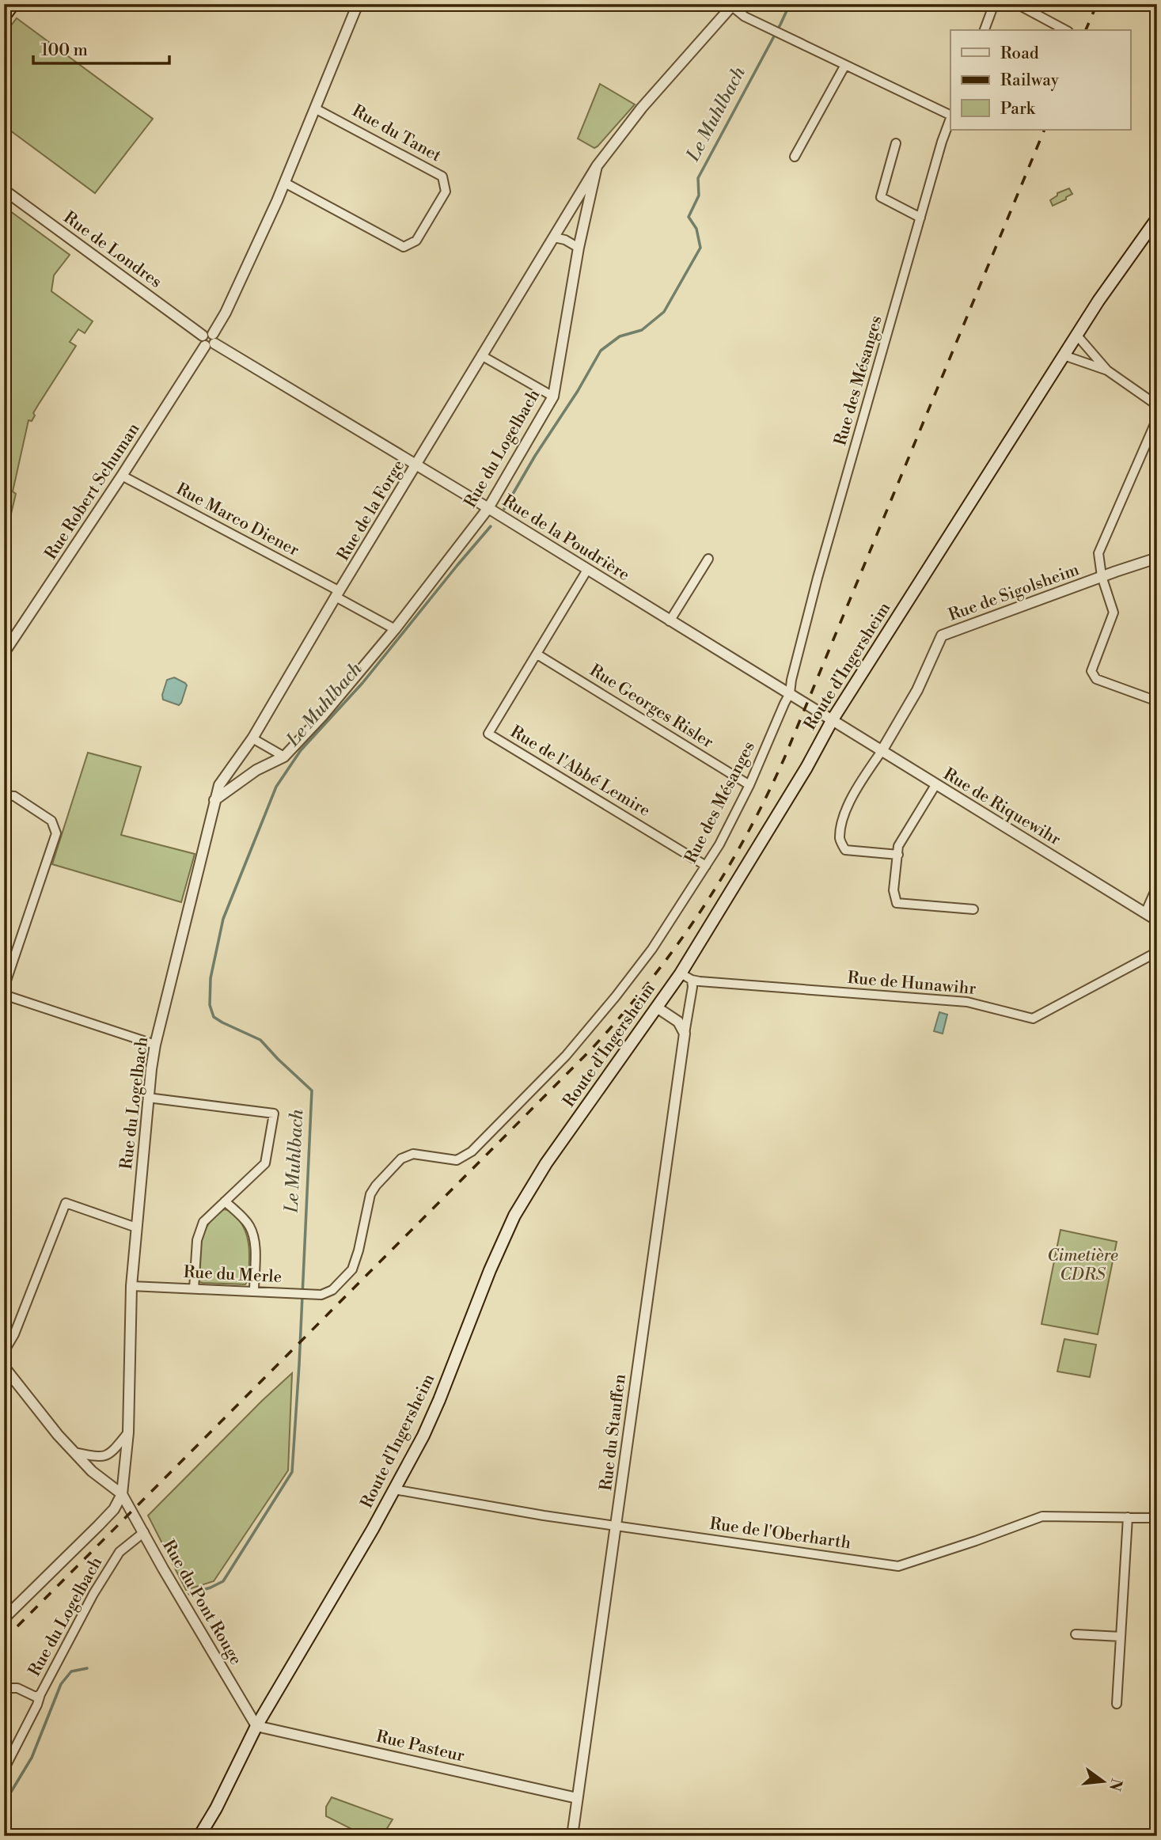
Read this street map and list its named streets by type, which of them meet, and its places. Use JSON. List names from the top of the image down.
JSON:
{
  "streets": {
    "main road": ["Route d'Ingersheim"],
    "street": [
      "Rue du Tanet",
      "Rue de Londres",
      "Rue des Mésanges",
      "Rue du Logelbach",
      "Rue Robert Schuman",
      "Rue de la Forge",
      "Rue Marco Diener",
      "Rue de la Poudrière",
      "Rue de Sigolsheim",
      "Rue Georges Risler",
      "Rue de l'Abbé Lemire",
      "Rue de Riquewihr",
      "Rue de Hunawihr",
      "Rue du Merle",
      "Rue du Stauffen",
      "Rue de l'Oberharth",
      "Rue du Pont Rouge",
      "Rue Pasteur"
    ]
  },
  "crossings": [
    ["Rue du Tanet", "Rue Robert Schuman"],
    ["Rue de Londres", "Rue Robert Schuman"],
    ["Rue de Londres", "Rue de la Forge"],
    ["Rue de Londres", "Rue de la Poudrière"],
    ["Rue des Mésanges", "Rue de la Poudrière"],
    ["Rue des Mésanges", "Rue Georges Risler"],
    ["Rue des Mésanges", "Rue de l'Abbé Lemire"],
    ["Rue des Mésanges", "Rue du Merle"],
    ["Rue du Logelbach", "Rue de la Forge"],
    ["Rue du Logelbach", "Rue Marco Diener"],
    ["Rue du Logelbach", "Rue de la Poudrière"],
    ["Rue du Logelbach", "Rue du Merle"],
    ["Rue du Logelbach", "Rue du Pont Rouge"],
    ["Rue Robert Schuman", "Rue Marco Diener"],
    ["Rue de la Forge", "Rue Marco Diener"],
    ["Rue de la Forge", "Rue de la Poudrière"],
    ["Rue de la Poudrière", "Route d'Ingersheim"],
    ["Rue de la Poudrière", "Rue de l'Abbé Lemire"],
    ["Rue de la Poudrière", "Rue de Riquewihr"],
    ["Rue de Sigolsheim", "Rue de Riquewihr"],
    ["Route d'Ingersheim", "Rue de Riquewihr"],
    ["Route d'Ingersheim", "Rue de Hunawihr"],
    ["Route d'Ingersheim", "Rue de l'Oberharth"],
    ["Route d'Ingersheim", "Rue du Pont Rouge"],
    ["Route d'Ingersheim", "Rue Pasteur"],
    ["Rue Georges Risler", "Rue de l'Abbé Lemire"],
    ["Rue de Hunawihr", "Rue du Stauffen"],
    ["Rue du Stauffen", "Rue de l'Oberharth"],
    ["Rue du Stauffen", "Rue Pasteur"],
    ["Rue du Pont Rouge", "Rue Pasteur"]
  ],
  "water": ["Le Muhlbach"],
  "parks": ["Cimetière CDRS"],
  "legend": ["Road", "Railway", "Park"],
  "scale_bar": "100 m",
  "north": "right"
}
